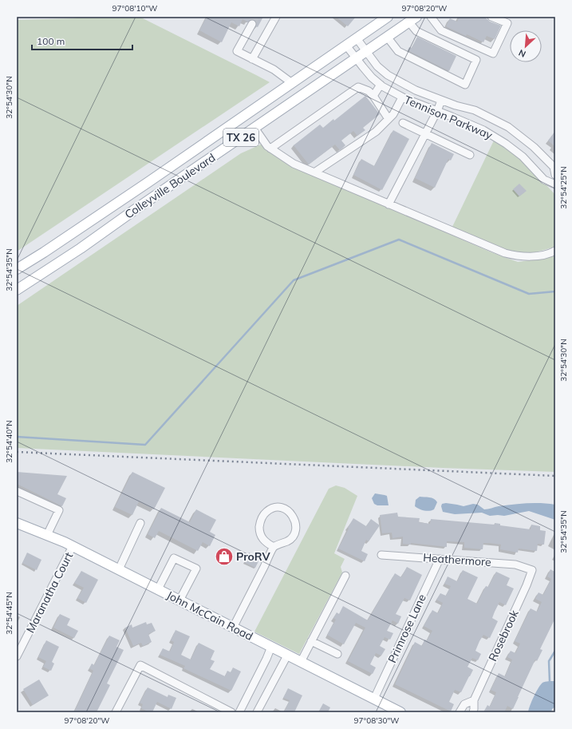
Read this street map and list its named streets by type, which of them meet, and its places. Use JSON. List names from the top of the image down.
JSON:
{
  "streets": {
    "main road": ["TX 26", "Colleyville Boulevard", "John McCain Road"],
    "street": [
      "Tennison Parkway",
      "Heathermore",
      "Maranatha Court",
      "Primrose Lane",
      "Rosebrook"
    ]
  },
  "crossings": [
    ["Tennison Parkway", "Colleyville Boulevard"],
    ["Heathermore", "Primrose Lane"],
    ["Heathermore", "Rosebrook"],
    ["Maranatha Court", "John McCain Road"],
    ["John McCain Road", "Primrose Lane"]
  ],
  "places": {
    "shop": ["ProRV"]
  },
  "scale_bar": "100 m",
  "north": "bottom left",
  "coordinates": [
    "97°08'10\"W",
    "97°08'20\"W",
    "32°54'30\"N",
    "32°54'25\"N",
    "32°54'35\"N",
    "32°54'40\"N",
    "32°54'45\"N",
    "97°08'30\"W"
  ]
}
